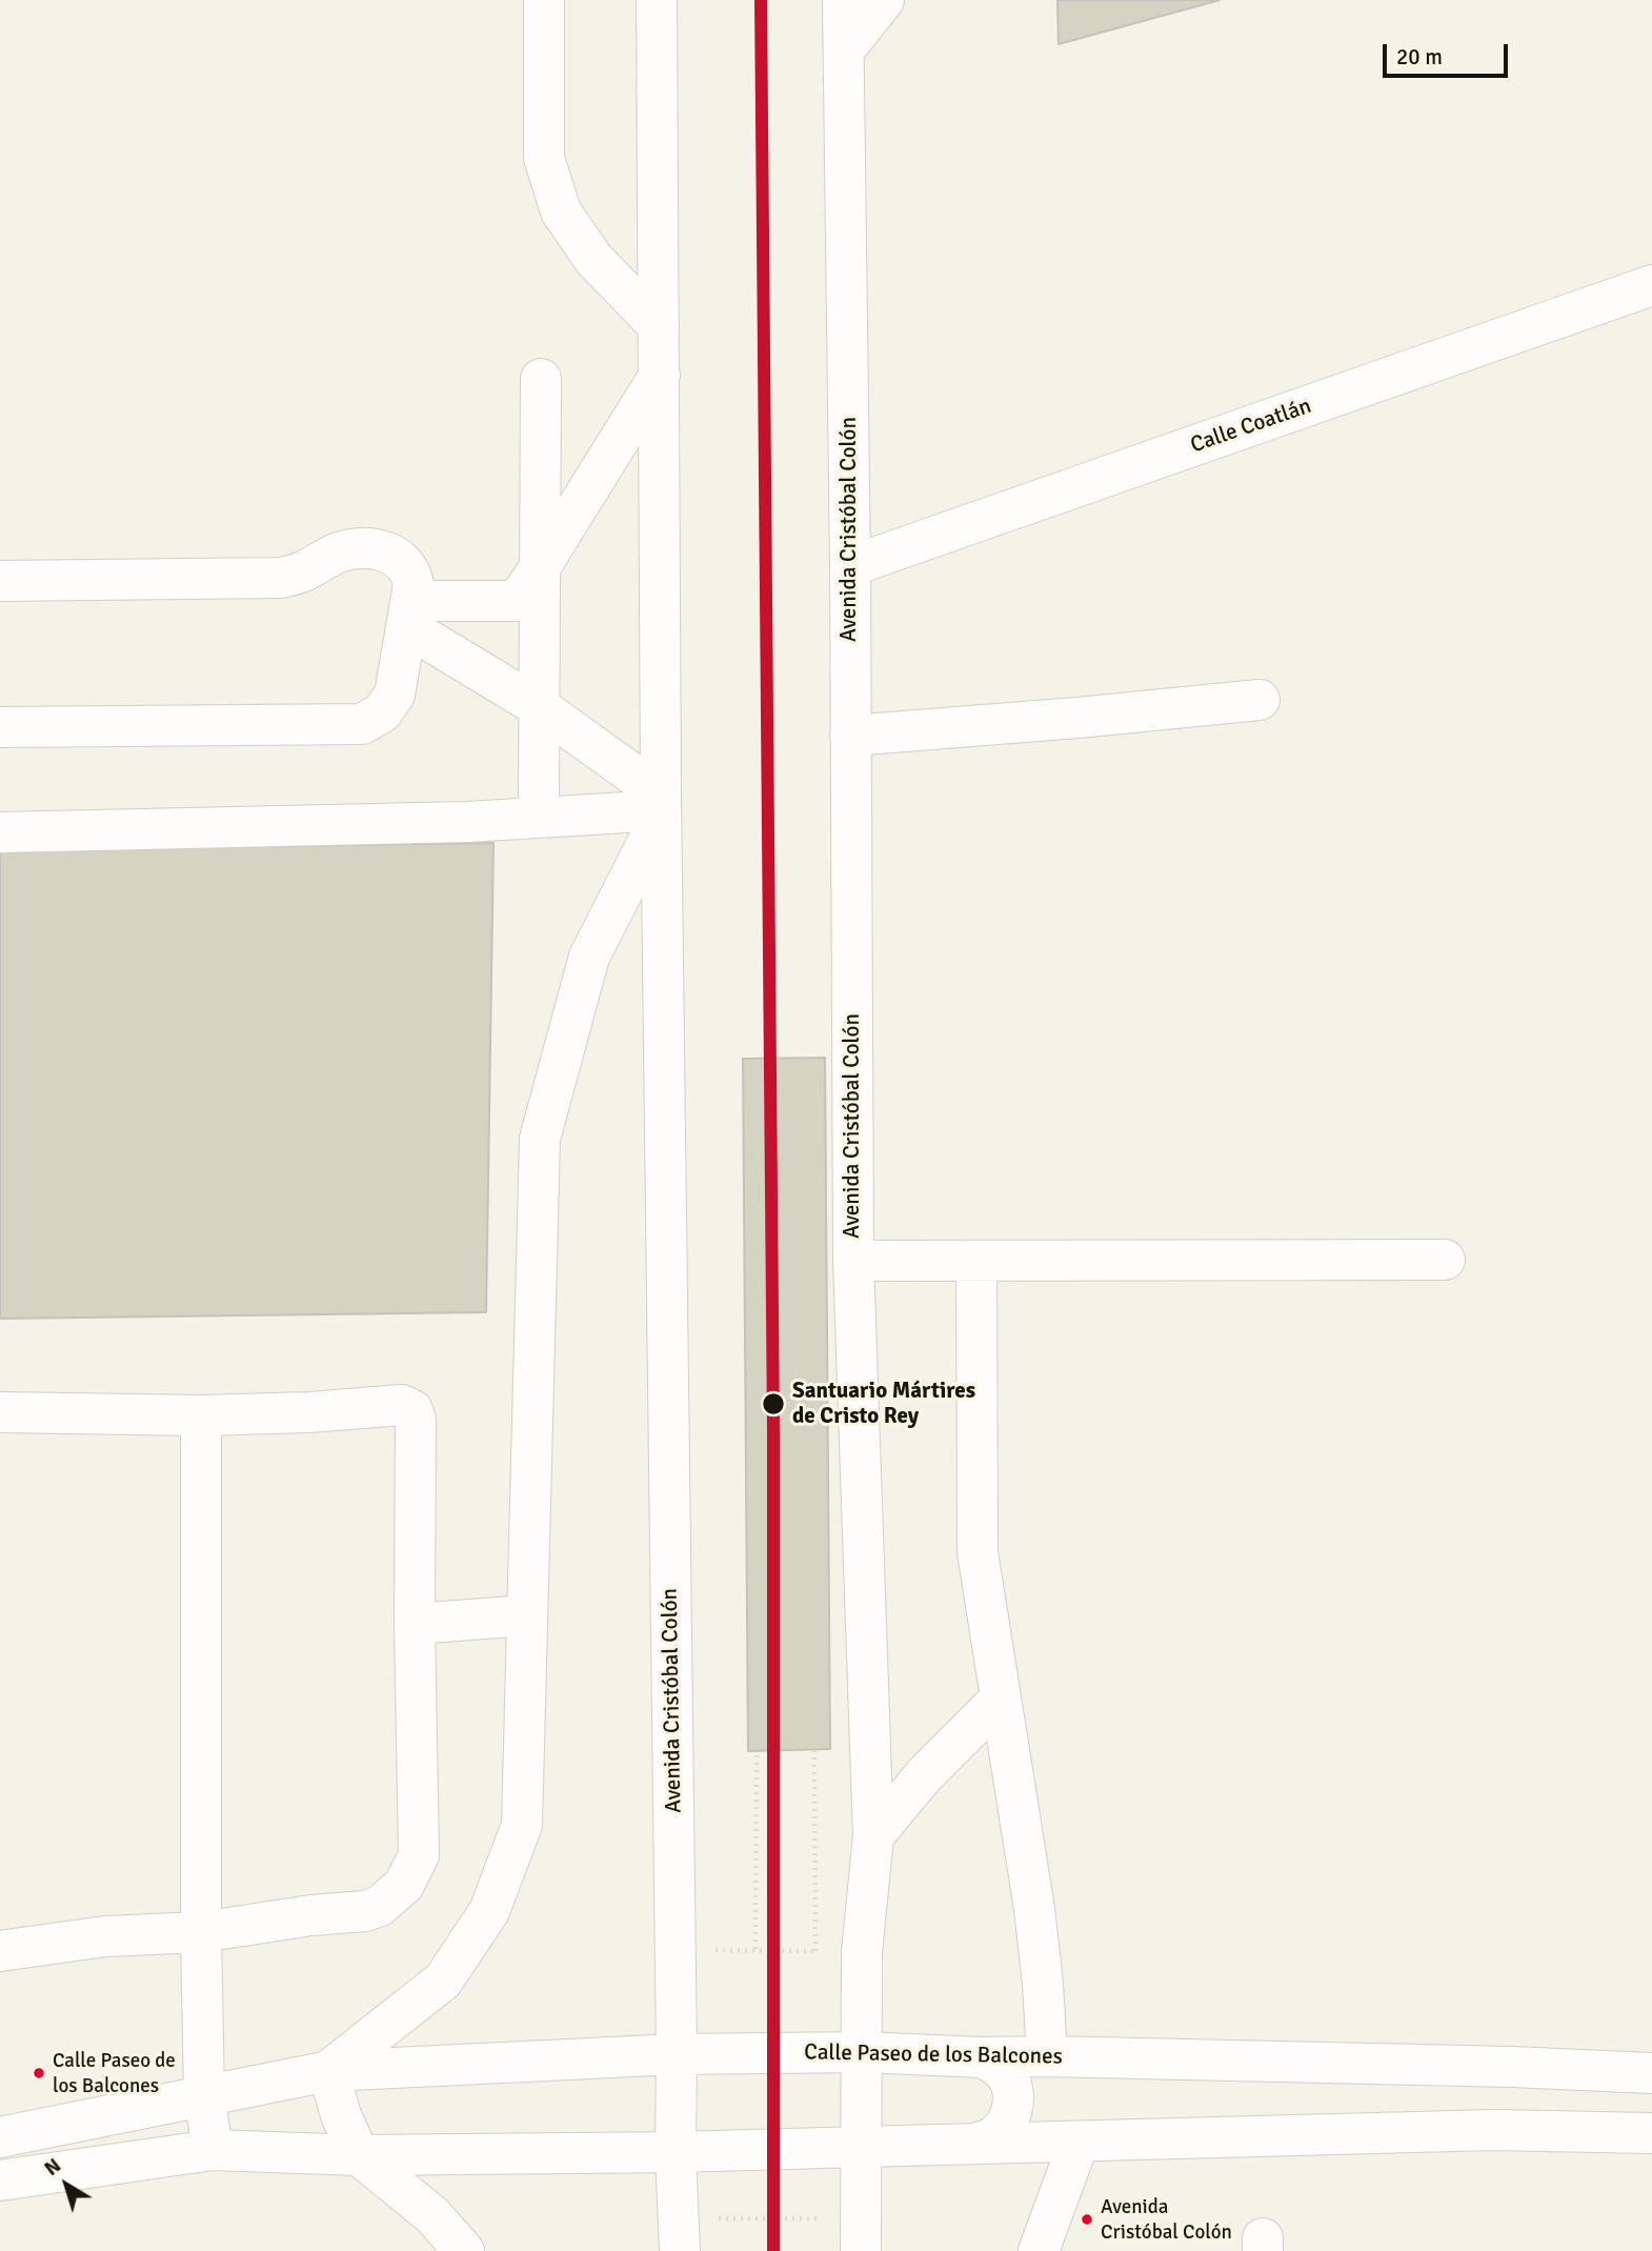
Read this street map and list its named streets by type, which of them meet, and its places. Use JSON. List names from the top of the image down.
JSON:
{
  "streets": {
    "main road": ["Calle Coatlán", "Avenida Cristóbal Colón", "Calle Paseo de los Balcones"]
  },
  "crossings": [
    ["Calle Coatlán", "Avenida Cristóbal Colón"],
    ["Avenida Cristóbal Colón", "Calle Paseo de los Balcones"]
  ],
  "places": ["Santuario Mártires de Cristo Rey", "Calle Paseo de los Balcones", "Avenida Cristóbal Colón"],
  "scale_bar": "20 m",
  "north": "top left"
}
